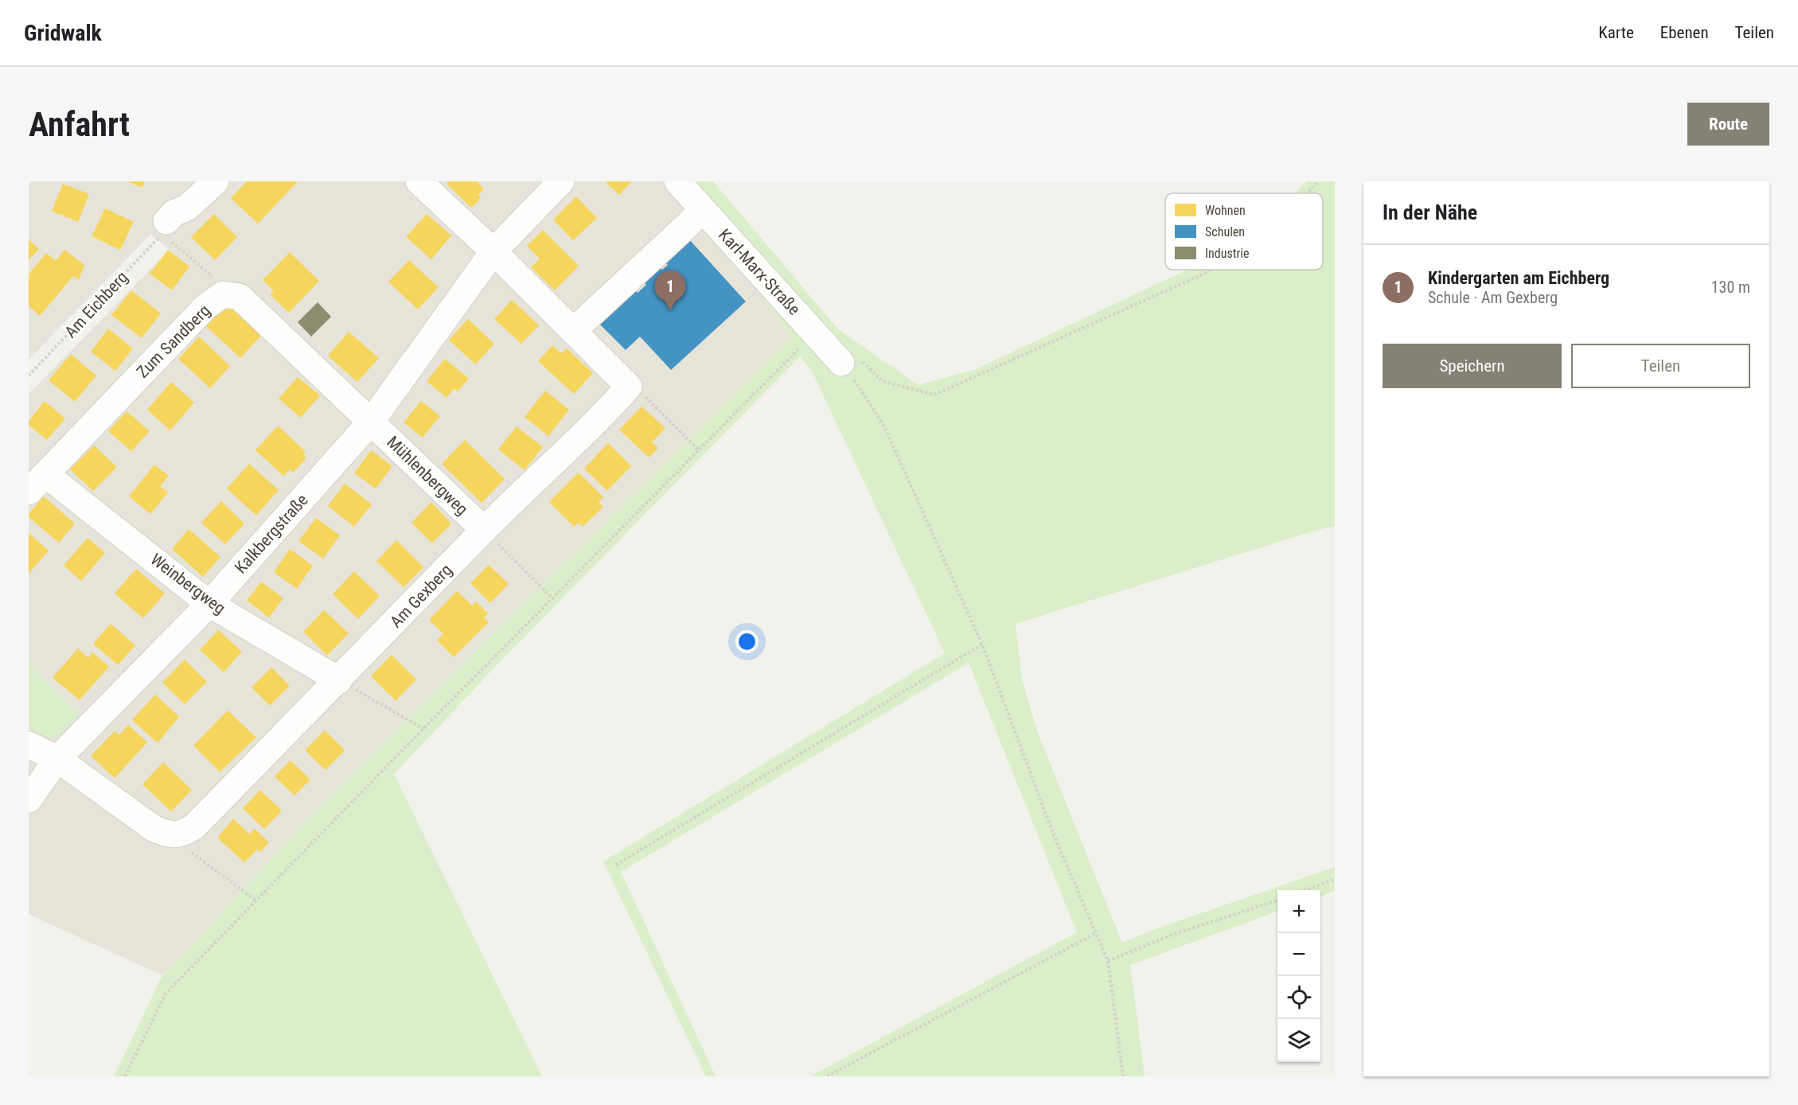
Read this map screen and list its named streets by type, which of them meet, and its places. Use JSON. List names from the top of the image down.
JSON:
{
  "streets": {
    "street": [
      "Karl-Marx-Straße",
      "Zum Sandberg",
      "Mühlenbergweg",
      "Kalkbergstraße",
      "Weinbergweg",
      "Am Gexberg"
    ],
    "path": ["Am Eichberg"]
  },
  "crossings": [
    ["Zum Sandberg", "Mühlenbergweg"],
    ["Zum Sandberg", "Kalkbergstraße"],
    ["Zum Sandberg", "Weinbergweg"],
    ["Mühlenbergweg", "Kalkbergstraße"],
    ["Mühlenbergweg", "Am Gexberg"],
    ["Kalkbergstraße", "Weinbergweg"],
    ["Weinbergweg", "Am Gexberg"]
  ],
  "legend": ["Wohnen", "Schulen", "Industrie"],
  "page": {
    "header": "Gridwalk",
    "nav": ["Karte", "Ebenen", "Teilen"],
    "buttons": [
      "Route",
      ["Speichern", "Teilen"]
    ],
    "title": "Anfahrt",
    "heading": "In der Nähe",
    "list": [
      {
        "mark": "1",
        "name": "Kindergarten am Eichberg",
        "note": "Schule · Am Gexberg",
        "value": "130 m"
      }
    ],
    "pins": "1",
    "map_buttons": ["+", "−"]
  }
}
